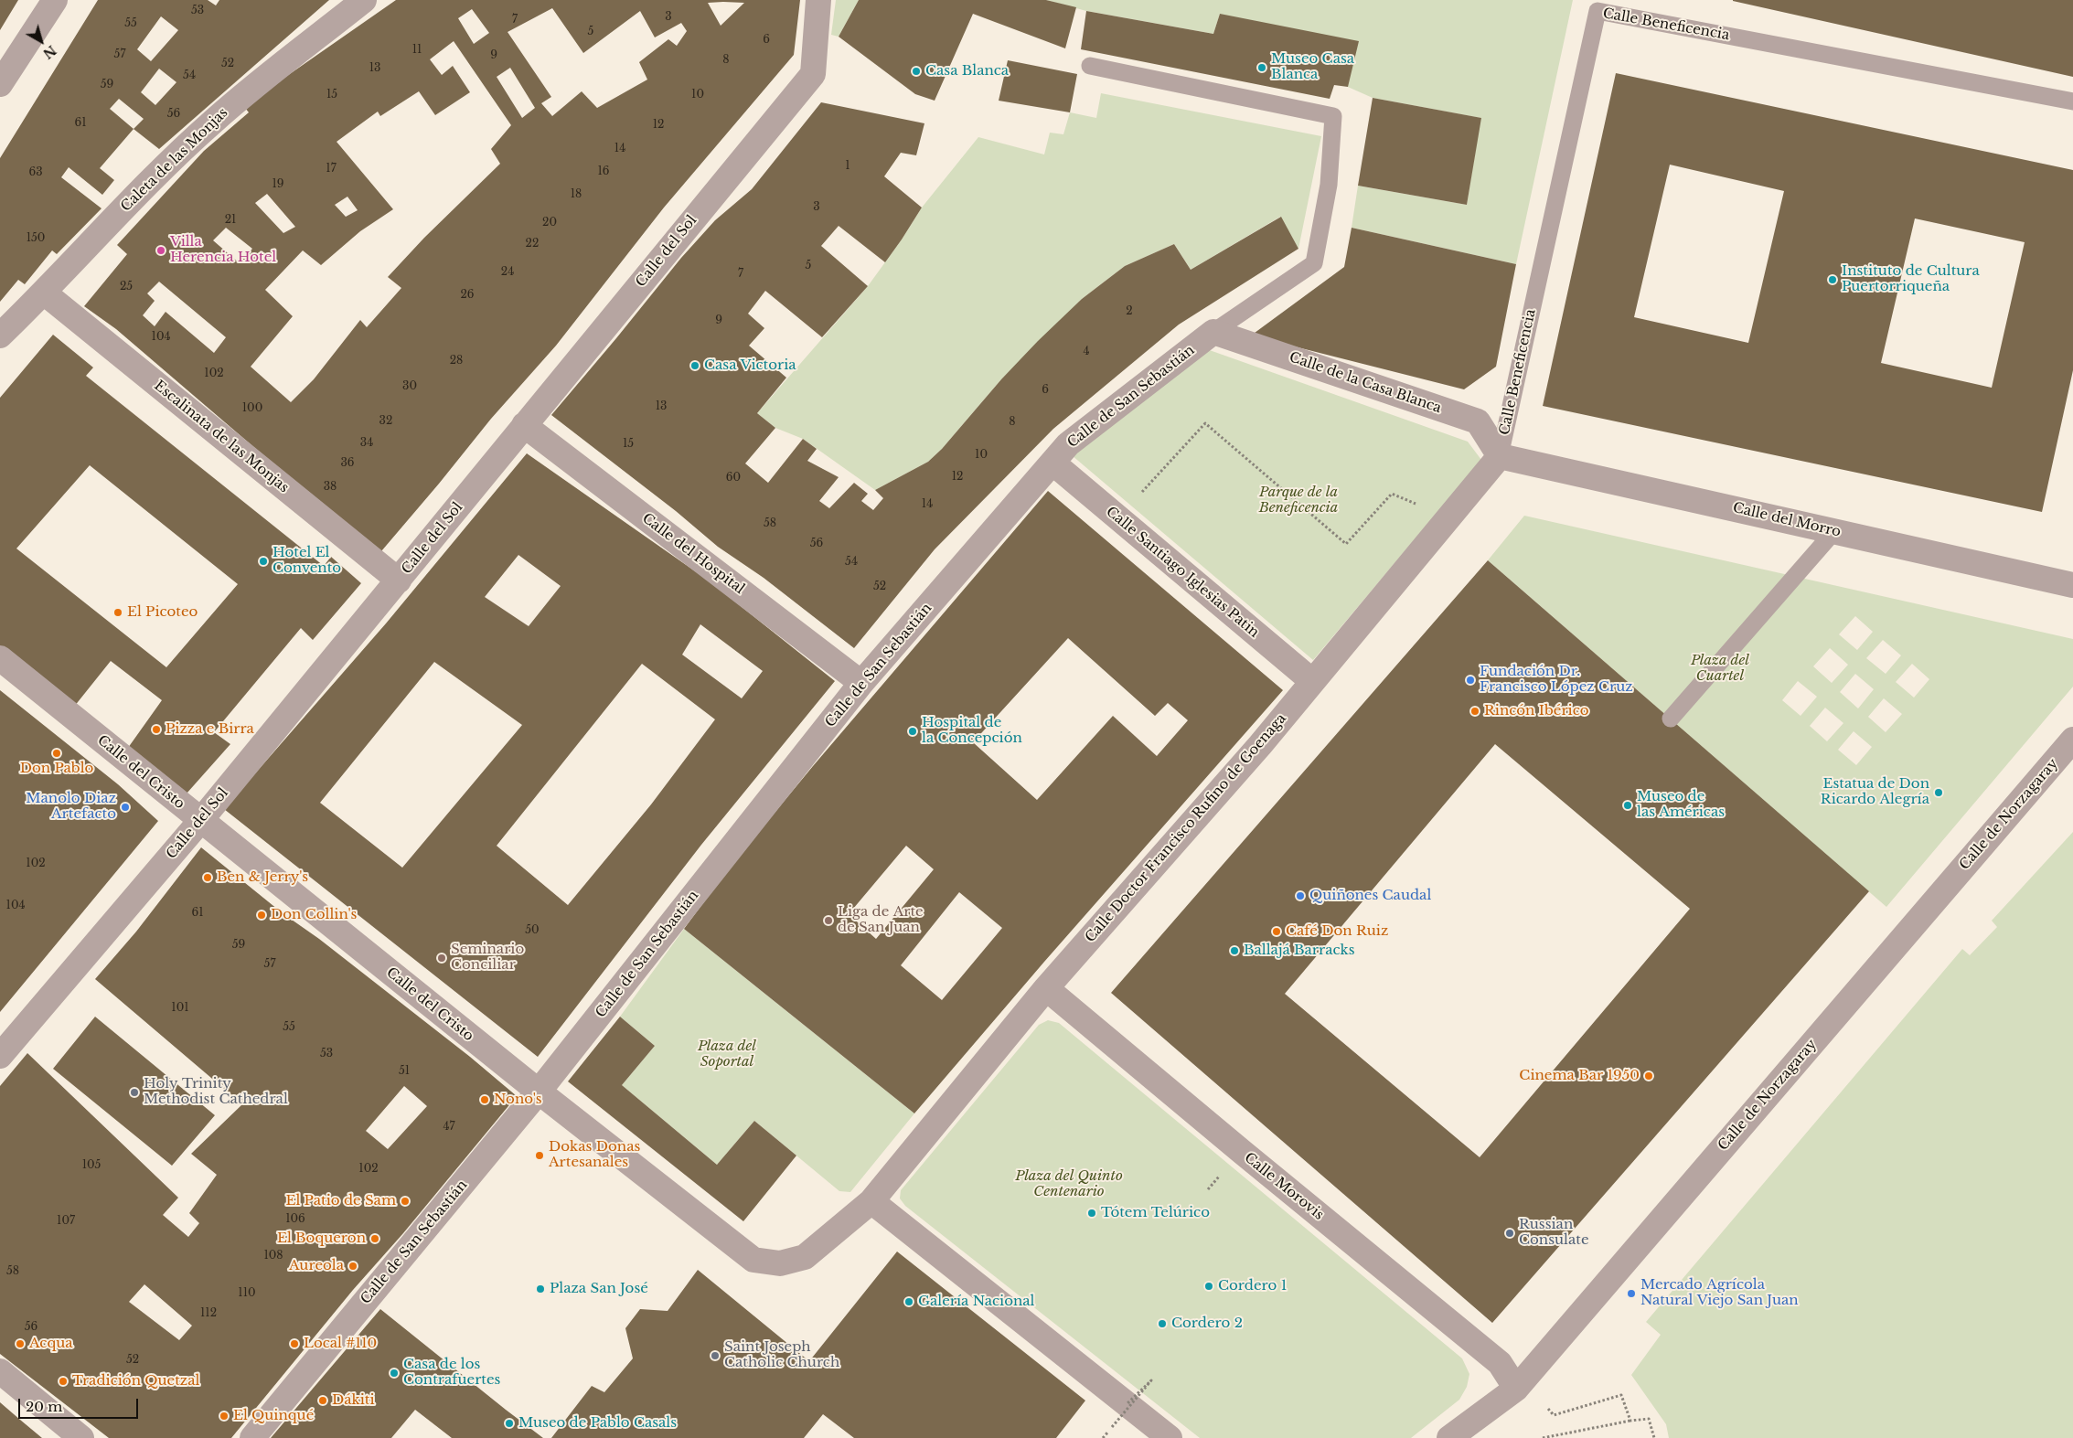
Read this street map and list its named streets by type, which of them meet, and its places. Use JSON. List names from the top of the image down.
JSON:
{
  "streets": {
    "street": [
      "Caleta de las Monjas",
      "Calle del Sol",
      "Calle de la Casa Blanca",
      "Calle de San Sebastián",
      "Escalinata de las Monjas",
      "Calle del Morro",
      "Calle del Hospital",
      "Calle Santiago Iglesias Patin",
      "Calle del Cristo",
      "Calle de Norzagaray",
      "Calle Doctor Francisco Rufino de Goenaga",
      "Calle Morovis"
    ],
    "lane": ["Calle Beneficencia"]
  },
  "crossings": [
    ["Calle Beneficencia", "Calle de la Casa Blanca"],
    ["Calle Beneficencia", "Calle del Morro"],
    ["Calle Beneficencia", "Calle Doctor Francisco Rufino de Goenaga"],
    ["Caleta de las Monjas", "Escalinata de las Monjas"],
    ["Calle del Sol", "Escalinata de las Monjas"],
    ["Calle del Sol", "Calle del Hospital"],
    ["Calle del Sol", "Calle del Cristo"],
    ["Calle de la Casa Blanca", "Calle de San Sebastián"],
    ["Calle de la Casa Blanca", "Calle del Morro"],
    ["Calle de la Casa Blanca", "Calle Doctor Francisco Rufino de Goenaga"],
    ["Calle de San Sebastián", "Calle del Hospital"],
    ["Calle de San Sebastián", "Calle Santiago Iglesias Patin"],
    ["Calle de San Sebastián", "Calle del Cristo"],
    ["Calle del Morro", "Calle Doctor Francisco Rufino de Goenaga"],
    ["Calle Santiago Iglesias Patin", "Calle Doctor Francisco Rufino de Goenaga"],
    ["Calle del Cristo", "Calle Doctor Francisco Rufino de Goenaga"],
    ["Calle de Norzagaray", "Calle Morovis"],
    ["Calle Doctor Francisco Rufino de Goenaga", "Calle Morovis"]
  ],
  "parks": [
    "Parque de la Beneficencia",
    "Plaza del Cuartel",
    "Plaza del Soportal",
    "Plaza del Quinto Centenario"
  ],
  "places": [
    "Museo Casa Blanca",
    "Casa Blanca",
    "Villa Herencia Hotel",
    "Instituto de Cultura Puertorriqueña",
    "Casa Victoria",
    "Hotel El Convento",
    "El Picoteo",
    "Fundación Dr. Francisco López Cruz",
    "Rincón Ibérico",
    "Pizza e Birra",
    "Hospital de la Concepción",
    "Don Pablo",
    "Estatua de Don Ricardo Alegría",
    "Museo de las Américas",
    "Manolo Diaz Artefacto",
    "Ben & Jerry's",
    "Quiñones Caudal",
    "Don Collin's",
    "Liga de Arte de San Juan",
    "Café Don Ruiz",
    "Ballajá Barracks",
    "Seminario Conciliar",
    "Cinema Bar 1950",
    "Holy Trinity Methodist Cathedral",
    "Nono's",
    "Dokas Donas Artesanales",
    "El Patio de Sam",
    "Tótem Telúrico",
    "Russian Consulate",
    "El Boqueron",
    "Aureola",
    "Cordero 1",
    "Plaza San José",
    "Mercado Agrícola Natural Viejo San Juan",
    "Galería Nacional",
    "Cordero 2",
    "Acqua",
    "Local #110",
    "Saint Joseph Catholic Church",
    "Casa de los Contrafuertes",
    "Tradición Quetzal",
    "Dákiti",
    "El Quinqué",
    "Museo de Pablo Casals"
  ],
  "house_numbers": [
    "53",
    "3",
    "7",
    "55",
    "5",
    "6",
    "11",
    "57",
    "9",
    "8",
    "52",
    "13",
    "54",
    "59",
    "15",
    "10",
    "56",
    "61",
    "12",
    "14",
    "1",
    "17",
    "16",
    "63",
    "19",
    "18",
    "3",
    "21",
    "20",
    "150",
    "22",
    "5",
    "24",
    "7",
    "25",
    "26",
    "2",
    "9",
    "104",
    "4",
    "28",
    "102",
    "30",
    "6",
    "13",
    "100",
    "32",
    "8",
    "34",
    "15",
    "10",
    "36",
    "12",
    "60",
    "38",
    "14",
    "58",
    "56",
    "54",
    "52",
    "102",
    "104",
    "61",
    "50",
    "59",
    "57",
    "101",
    "55",
    "53",
    "51",
    "47",
    "105",
    "102",
    "106",
    "107",
    "108",
    "58",
    "110",
    "112",
    "56",
    "52"
  ],
  "scale_bar": "20 m",
  "north": "bottom right"
}
